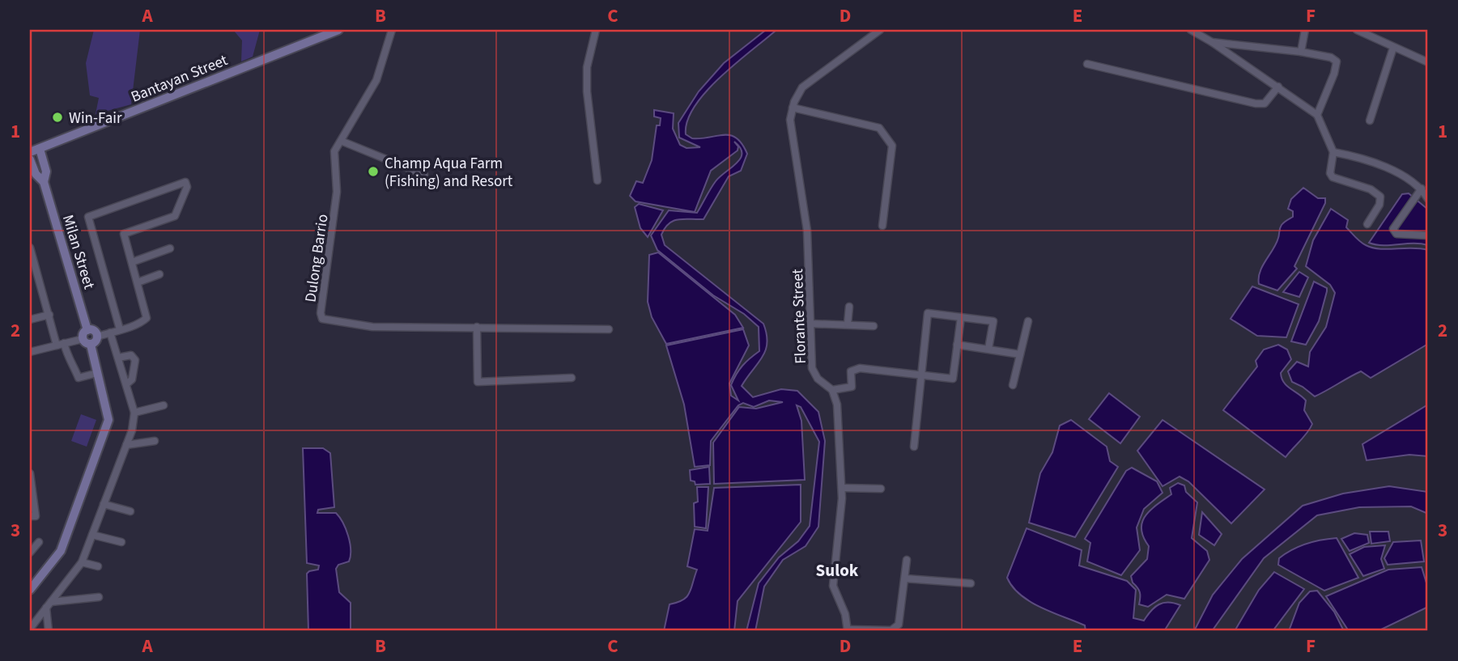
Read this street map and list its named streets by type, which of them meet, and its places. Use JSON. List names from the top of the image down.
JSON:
{
  "streets": {
    "street": [
      "Bantayan Street",
      "Milan Street",
      "Dulong Barrio",
      "Florante Street"
    ]
  },
  "crossings": [
    ["Bantayan Street", "Milan Street"]
  ],
  "districts": ["Sulok"],
  "places": ["Win-Fair", "Champ Aqua Farm (Fishing) and Resort"],
  "grid": {
    "columns": [
      "A",
      "B",
      "C",
      "D",
      "E",
      "F"
    ],
    "rows": ["1", "2", "3"]
  }
}
